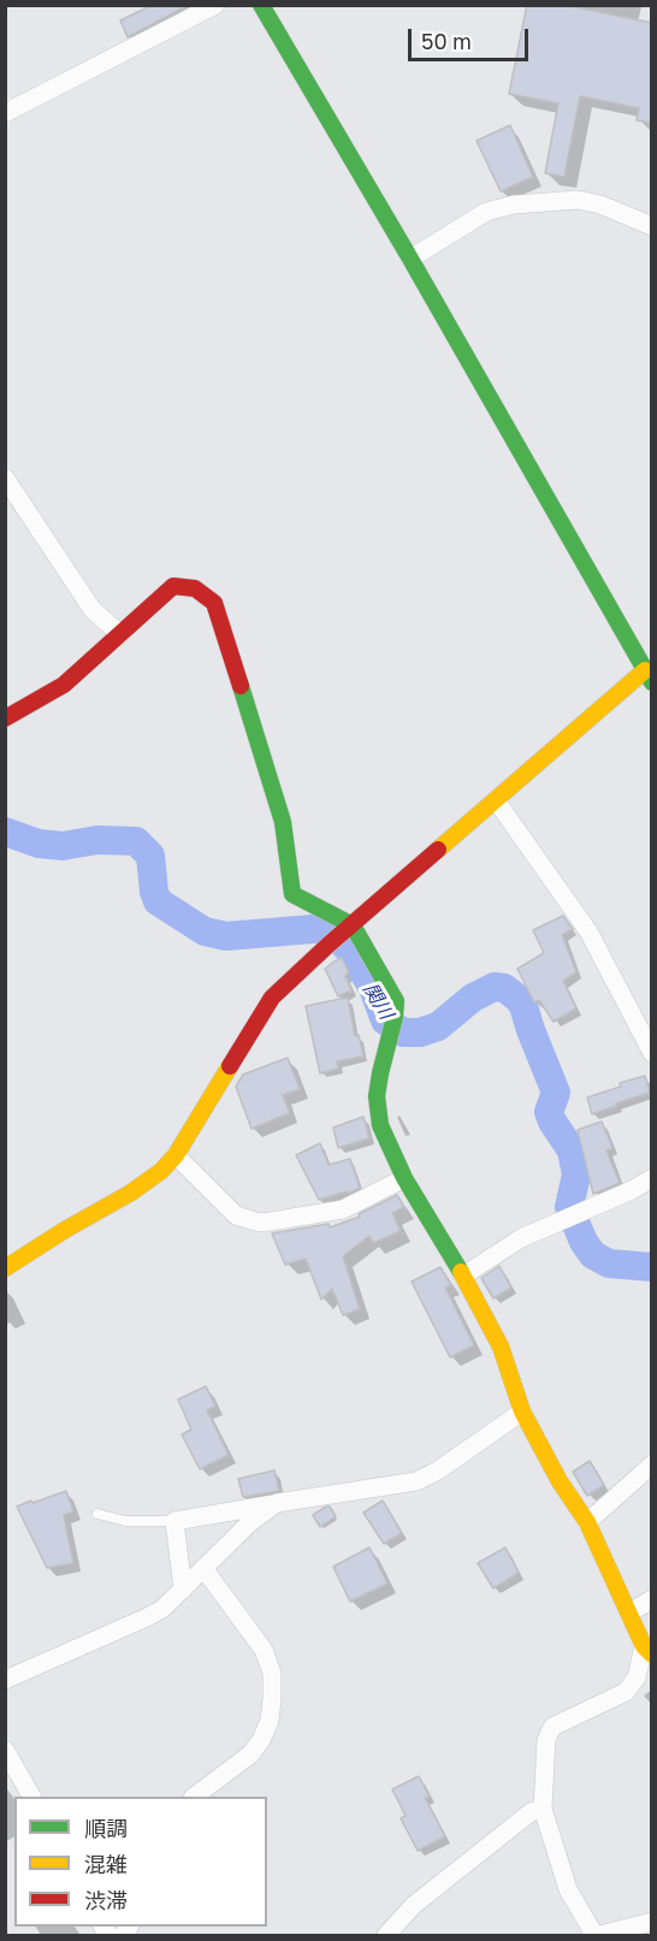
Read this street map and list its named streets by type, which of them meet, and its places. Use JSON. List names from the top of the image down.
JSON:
{
  "water": ["関川"],
  "legend": ["順調", "混雑", "渋滞"],
  "scale_bar": "50 m"
}
